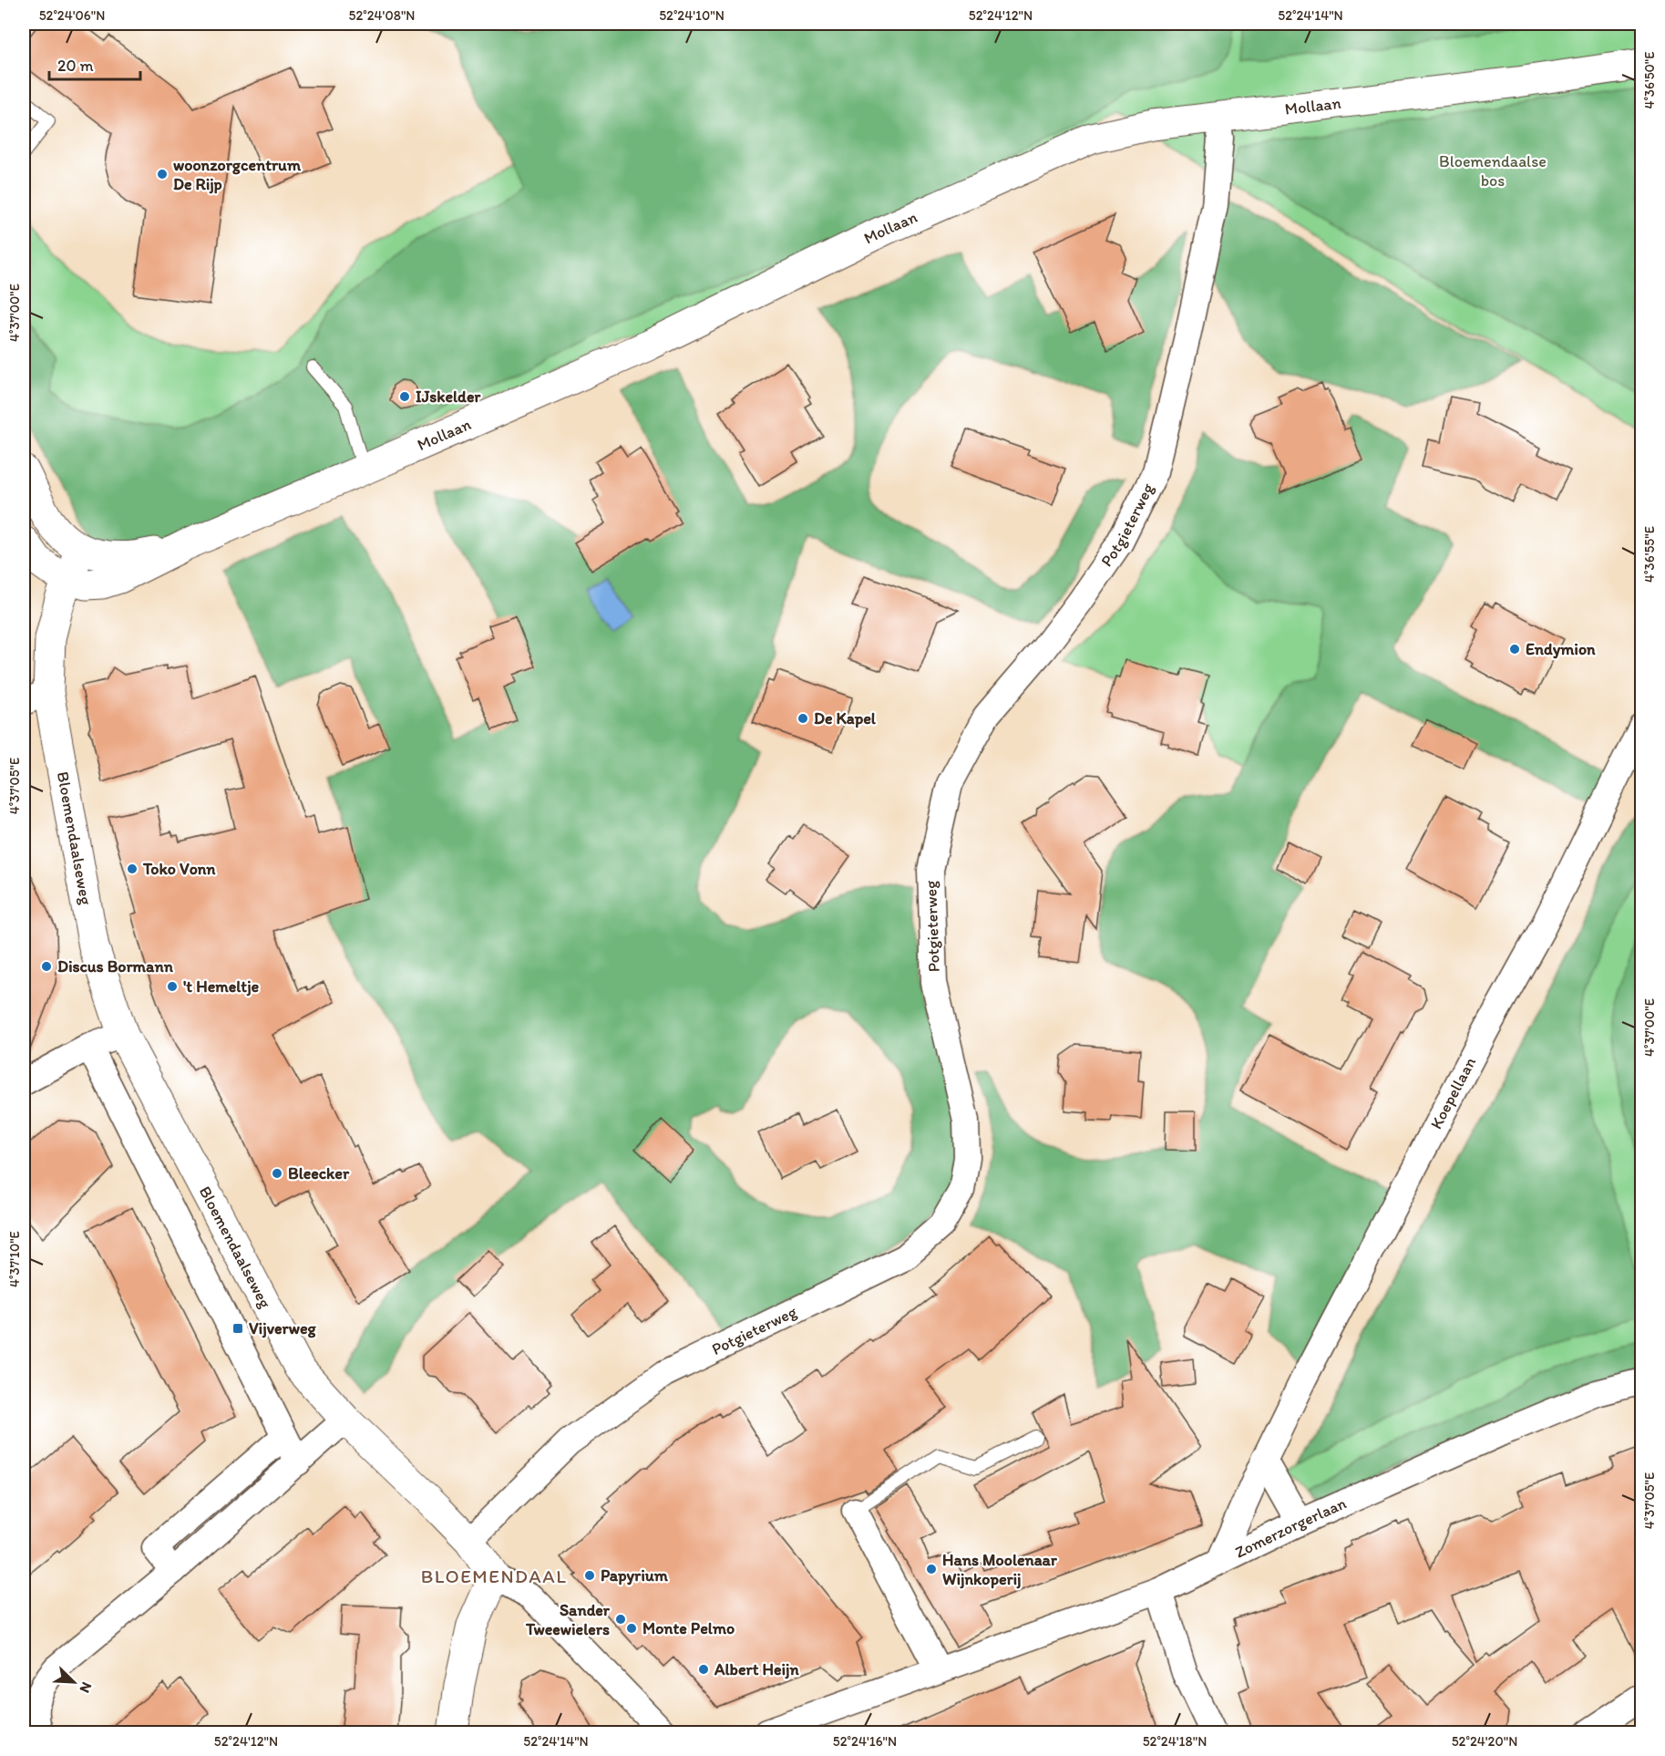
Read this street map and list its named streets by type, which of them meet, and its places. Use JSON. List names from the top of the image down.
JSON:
{
  "streets": {
    "street": [
      "Mollaan",
      "Potgieterweg",
      "Bloemendaalseweg",
      "Koepellaan",
      "Zomerzorgerlaan"
    ]
  },
  "crossings": [
    ["Mollaan", "Potgieterweg"],
    ["Mollaan", "Bloemendaalseweg"],
    ["Potgieterweg", "Bloemendaalseweg"],
    ["Koepellaan", "Zomerzorgerlaan"]
  ],
  "districts": ["BLOEMENDAAL"],
  "parks": ["Bloemendaalse bos"],
  "places": {
    "other": [
      "woonzorgcentrum De Rijp",
      "IJskelder",
      "Endymion",
      "De Kapel",
      "Toko Vonn",
      "Discus Bormann",
      "'t Hemeltje",
      "Bleecker",
      "Hans Moolenaar Wijnkoperij",
      "Papyrium",
      "Sander Tweewielers",
      "Monte Pelmo",
      "Albert Heijn"
    ],
    "transit": ["Vijverweg"]
  },
  "scale_bar": "20 m",
  "north": "bottom right",
  "coordinates": [
    "52°24'06\"N",
    "52°24'08\"N",
    "52°24'10\"N",
    "52°24'12\"N",
    "52°24'14\"N",
    "4°36'50\"E",
    "4°37'00\"E",
    "4°36'55\"E",
    "4°37'05\"E",
    "4°37'10\"E",
    "52°24'16\"N",
    "52°24'18\"N",
    "52°24'20\"N"
  ]
}
